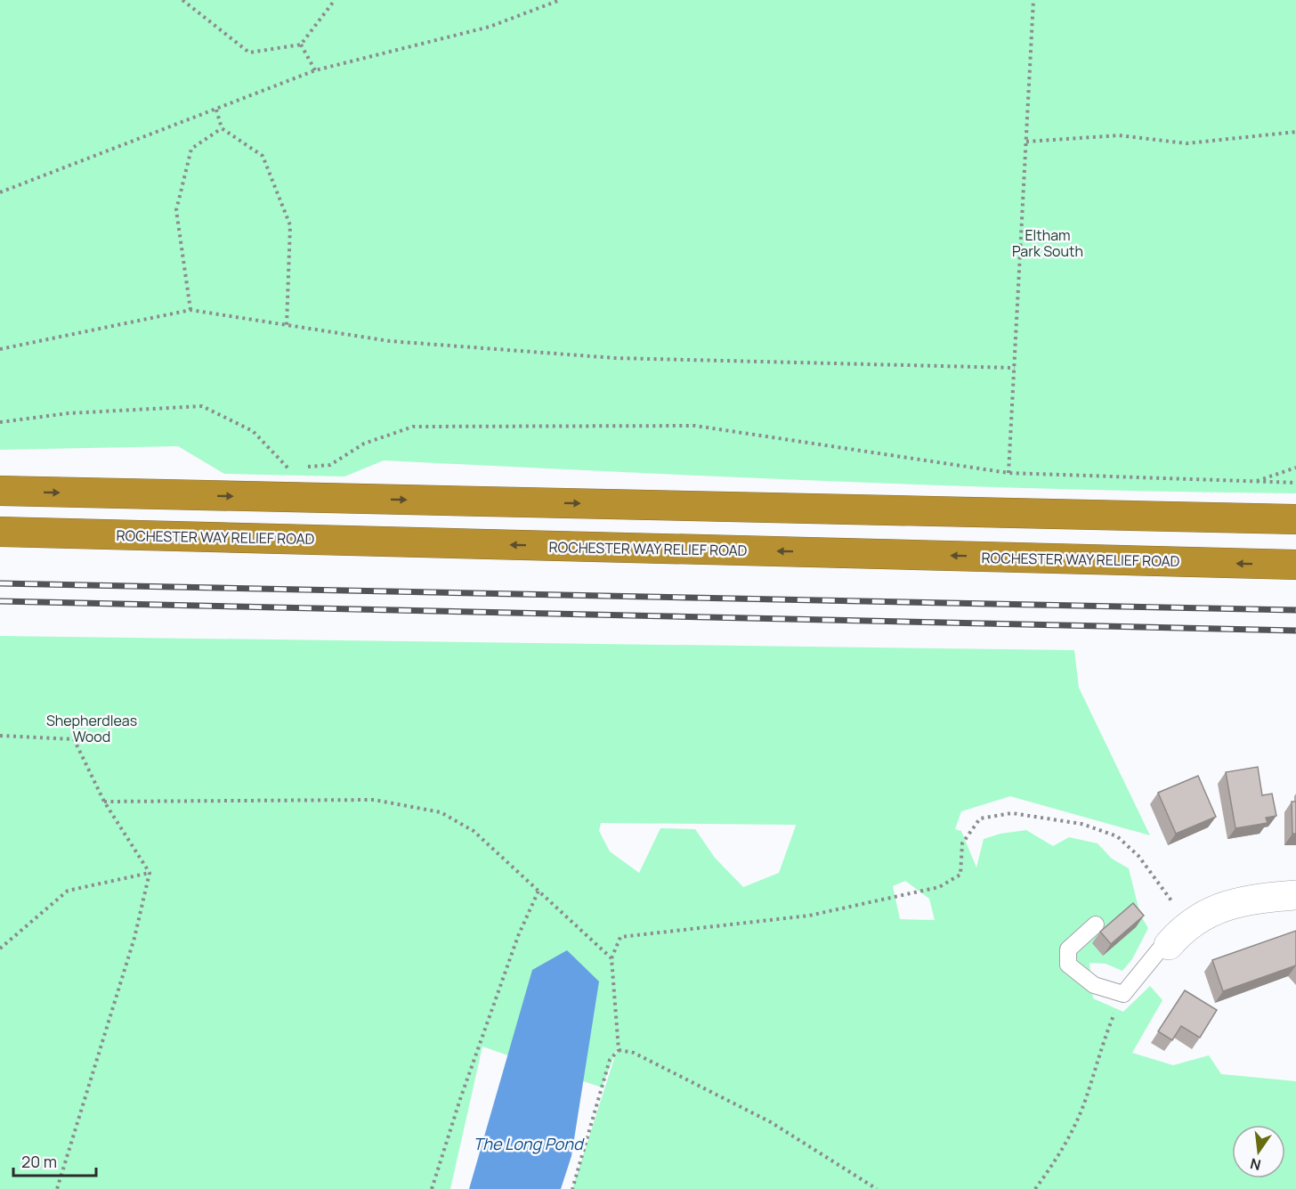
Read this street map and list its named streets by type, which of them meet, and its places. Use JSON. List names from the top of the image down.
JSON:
{
  "streets": {
    "highway": ["ROCHESTER WAY RELIEF ROAD"]
  },
  "water": ["The Long Pond"],
  "parks": ["Eltham Park South", "Shepherdleas Wood"],
  "scale_bar": "20 m",
  "north": "bottom"
}
